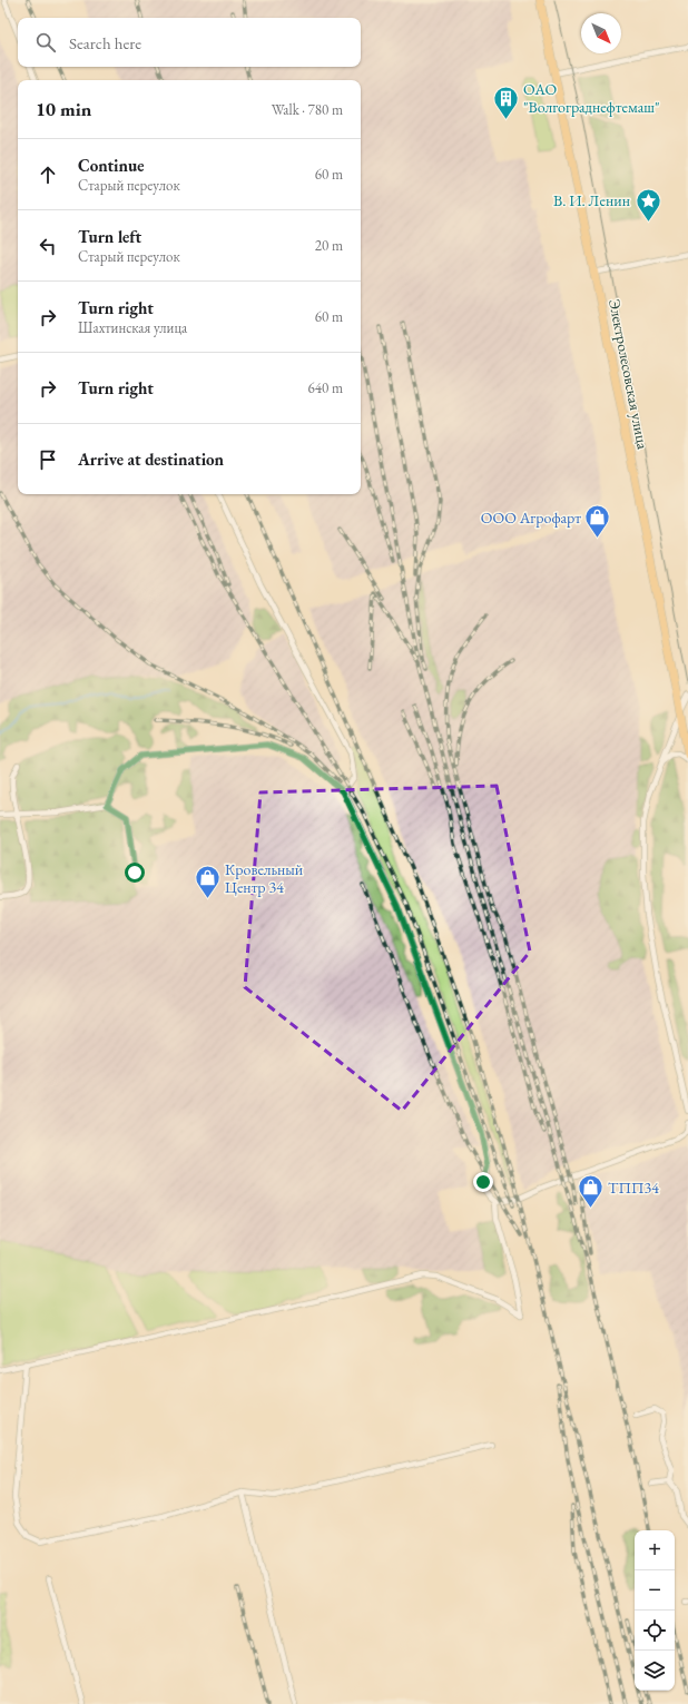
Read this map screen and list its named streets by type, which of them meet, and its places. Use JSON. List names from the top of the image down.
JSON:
{
  "streets": {
    "main road": ["Электролесовская улица"]
  },
  "places": {
    "building": ["ОАО \"Волгограднефтемаш\""],
    "place": ["В. И. Ленин"],
    "shop": ["ООО Агрофарт", "Кровельный Центр 34", "ТПП34"]
  },
  "north": "bottom right",
  "page": {
    "search": "Search here",
    "heading": ["10 min", "Walk · 780 m"],
    "list": [
      ["Continue", "Старый переулок", "60 m"],
      ["Turn left", "Старый переулок", "20 m"],
      ["Turn right", "Шахтинская улица", "60 m"],
      ["Turn right", "640 m"],
      "Arrive at destination"
    ],
    "map_buttons": ["+", "−"]
  }
}
